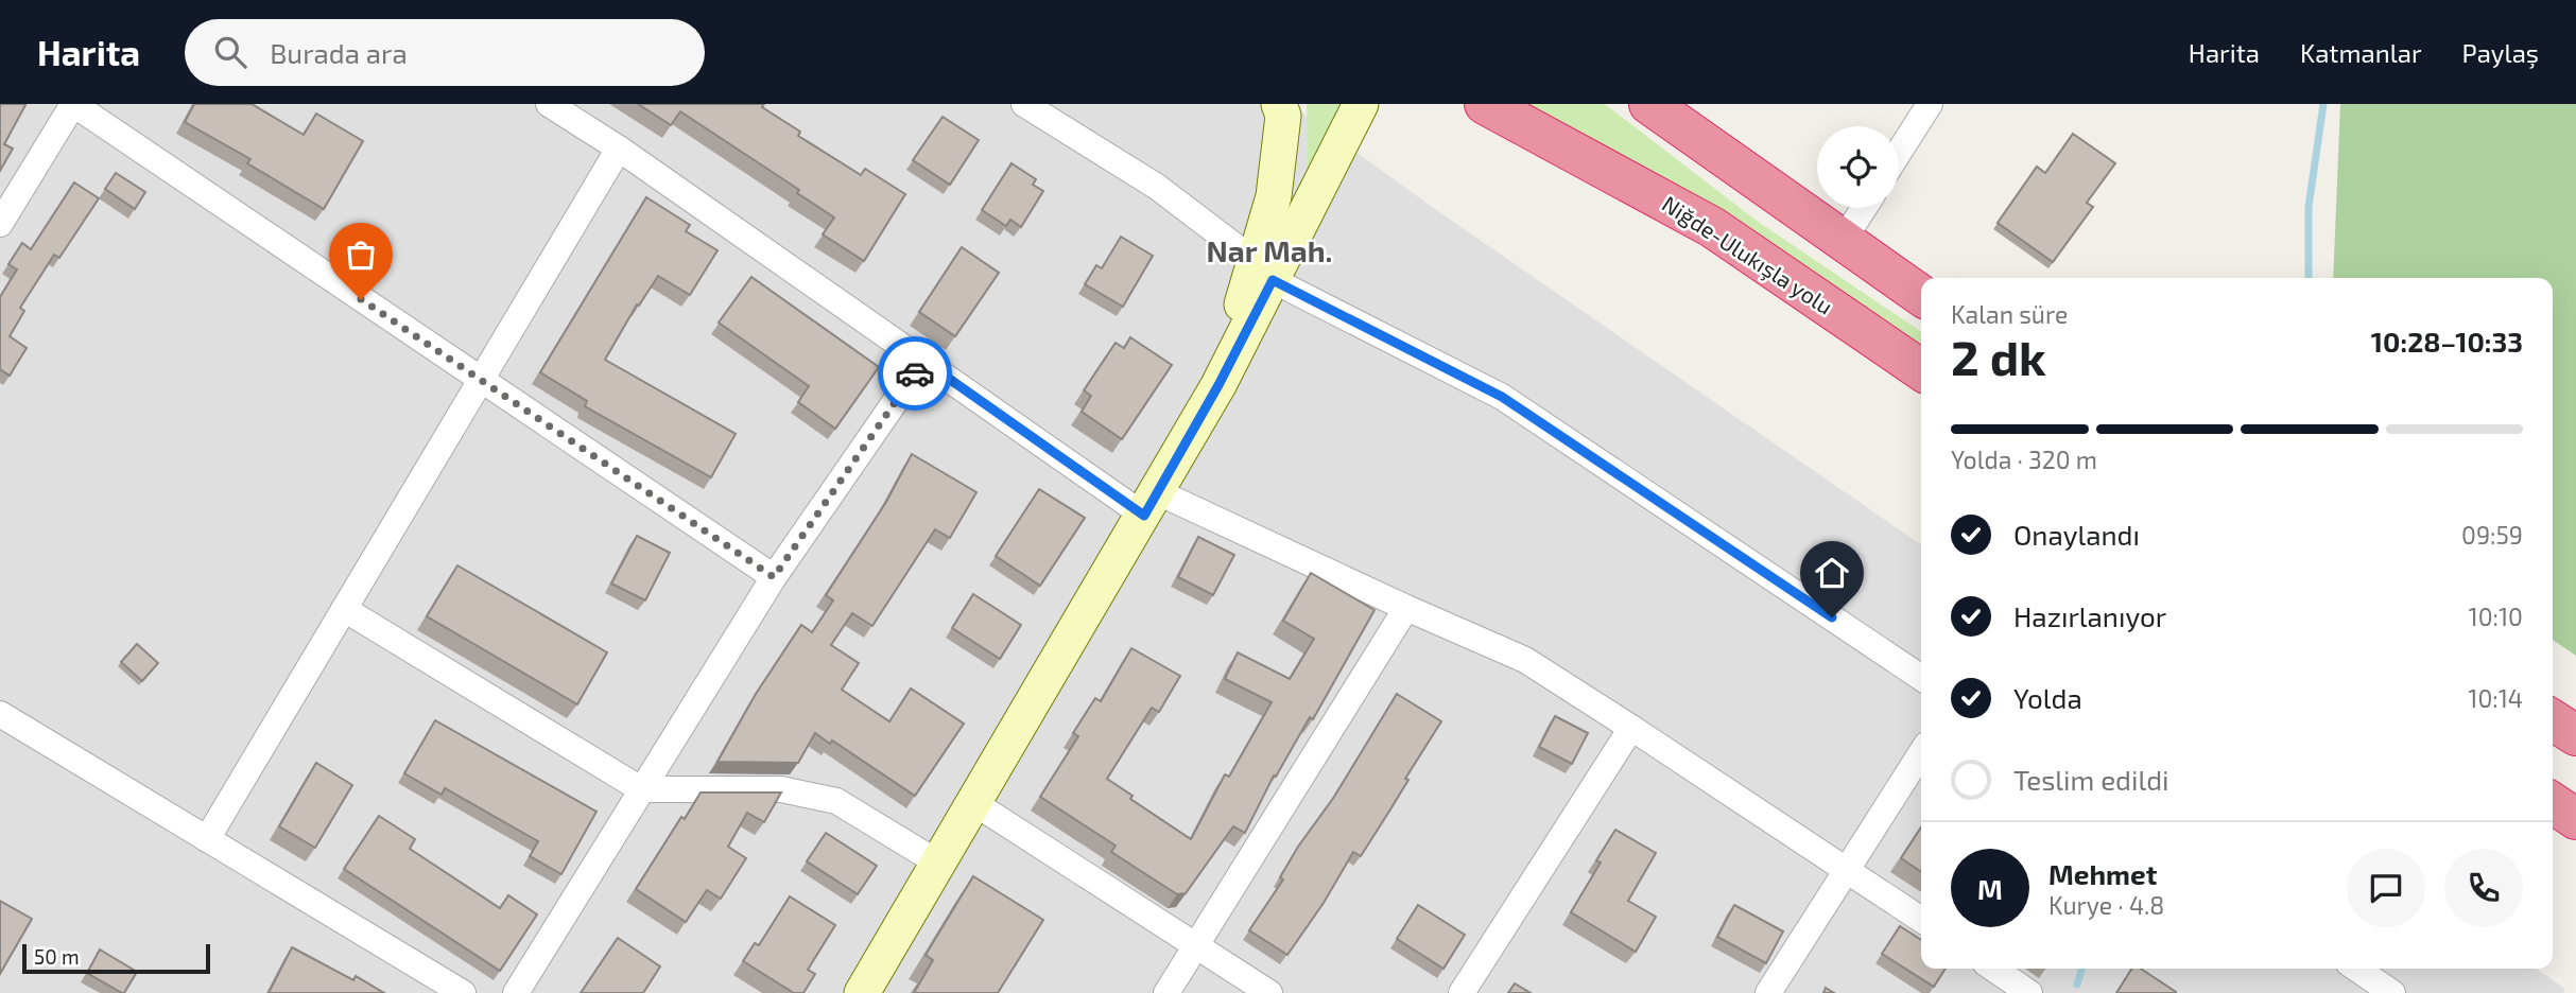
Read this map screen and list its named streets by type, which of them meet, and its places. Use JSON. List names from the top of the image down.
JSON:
{
  "streets": {
    "highway": ["Niğde-Ulukışla yolu"]
  },
  "districts": ["Nar Mah."],
  "scale_bar": "50 m",
  "page": {
    "header": "Harita",
    "search": "Burada ara",
    "nav": ["Harita", "Katmanlar", "Paylaş"],
    "heading": ["2 dk", "Kalan süre", "10:28–10:33"],
    "panel": ["Mehmet", "Kurye · 4.8"],
    "bar": "Yolda · 320 m",
    "list": [
      ["Onaylandı", "09:59"],
      ["Hazırlanıyor", "10:10"],
      ["Yolda", "10:14"],
      "Teslim edildi"
    ],
    "round": "M",
    "scale": "50 m"
  }
}
